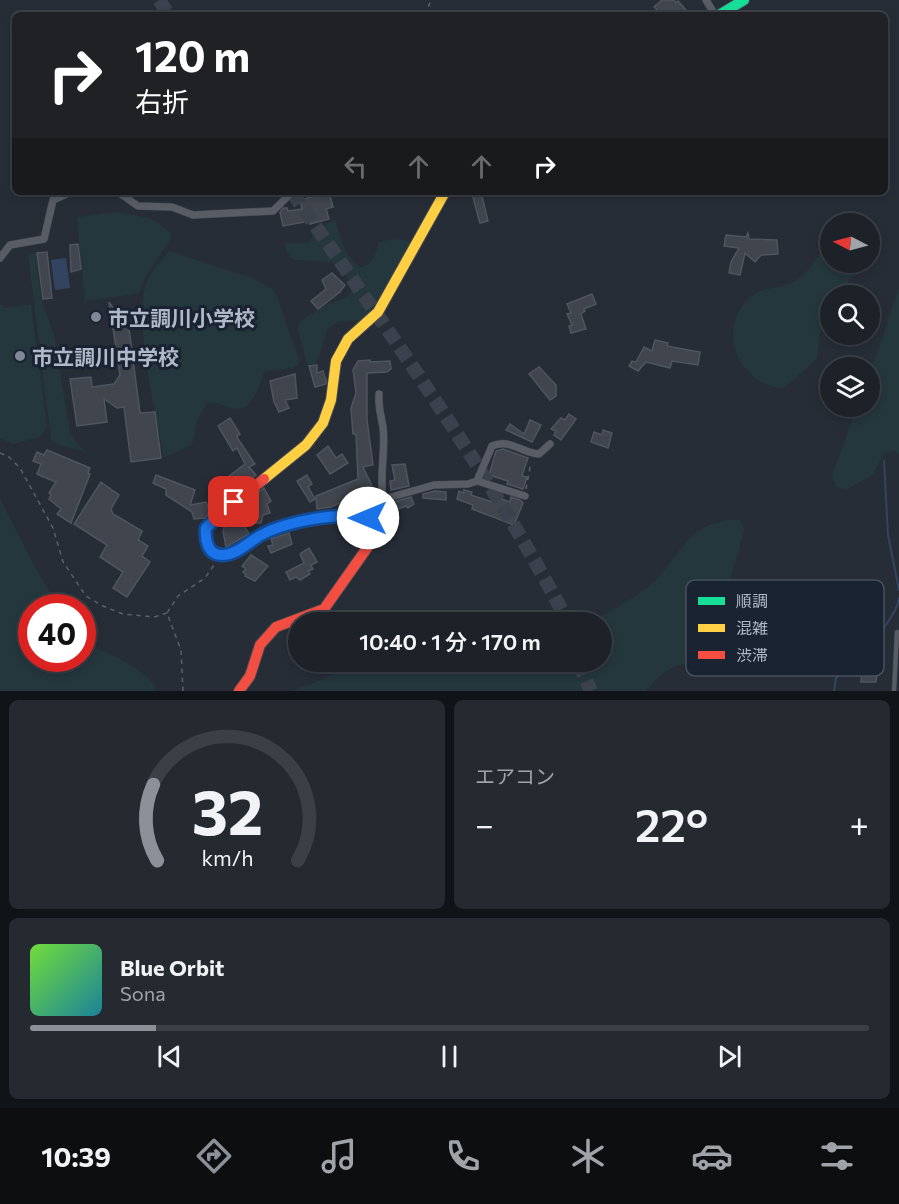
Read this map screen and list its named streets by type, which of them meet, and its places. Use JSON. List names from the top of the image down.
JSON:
{
  "places": ["市立調川小学校", "市立調川中学校"],
  "legend": ["順調", "混雑", "渋滞"],
  "north": "left",
  "page": {
    "turn": ["120 m", "右折"],
    "limit": "40",
    "trip": "10:40 · 1 分 · 170 m",
    "tile": "エアコン",
    "heat": ["−", "22°", "+"],
    "song": ["Blue Orbit", "Sona"],
    "tabs": "10:39",
    "gauge": ["32", "km/h"]
  }
}
